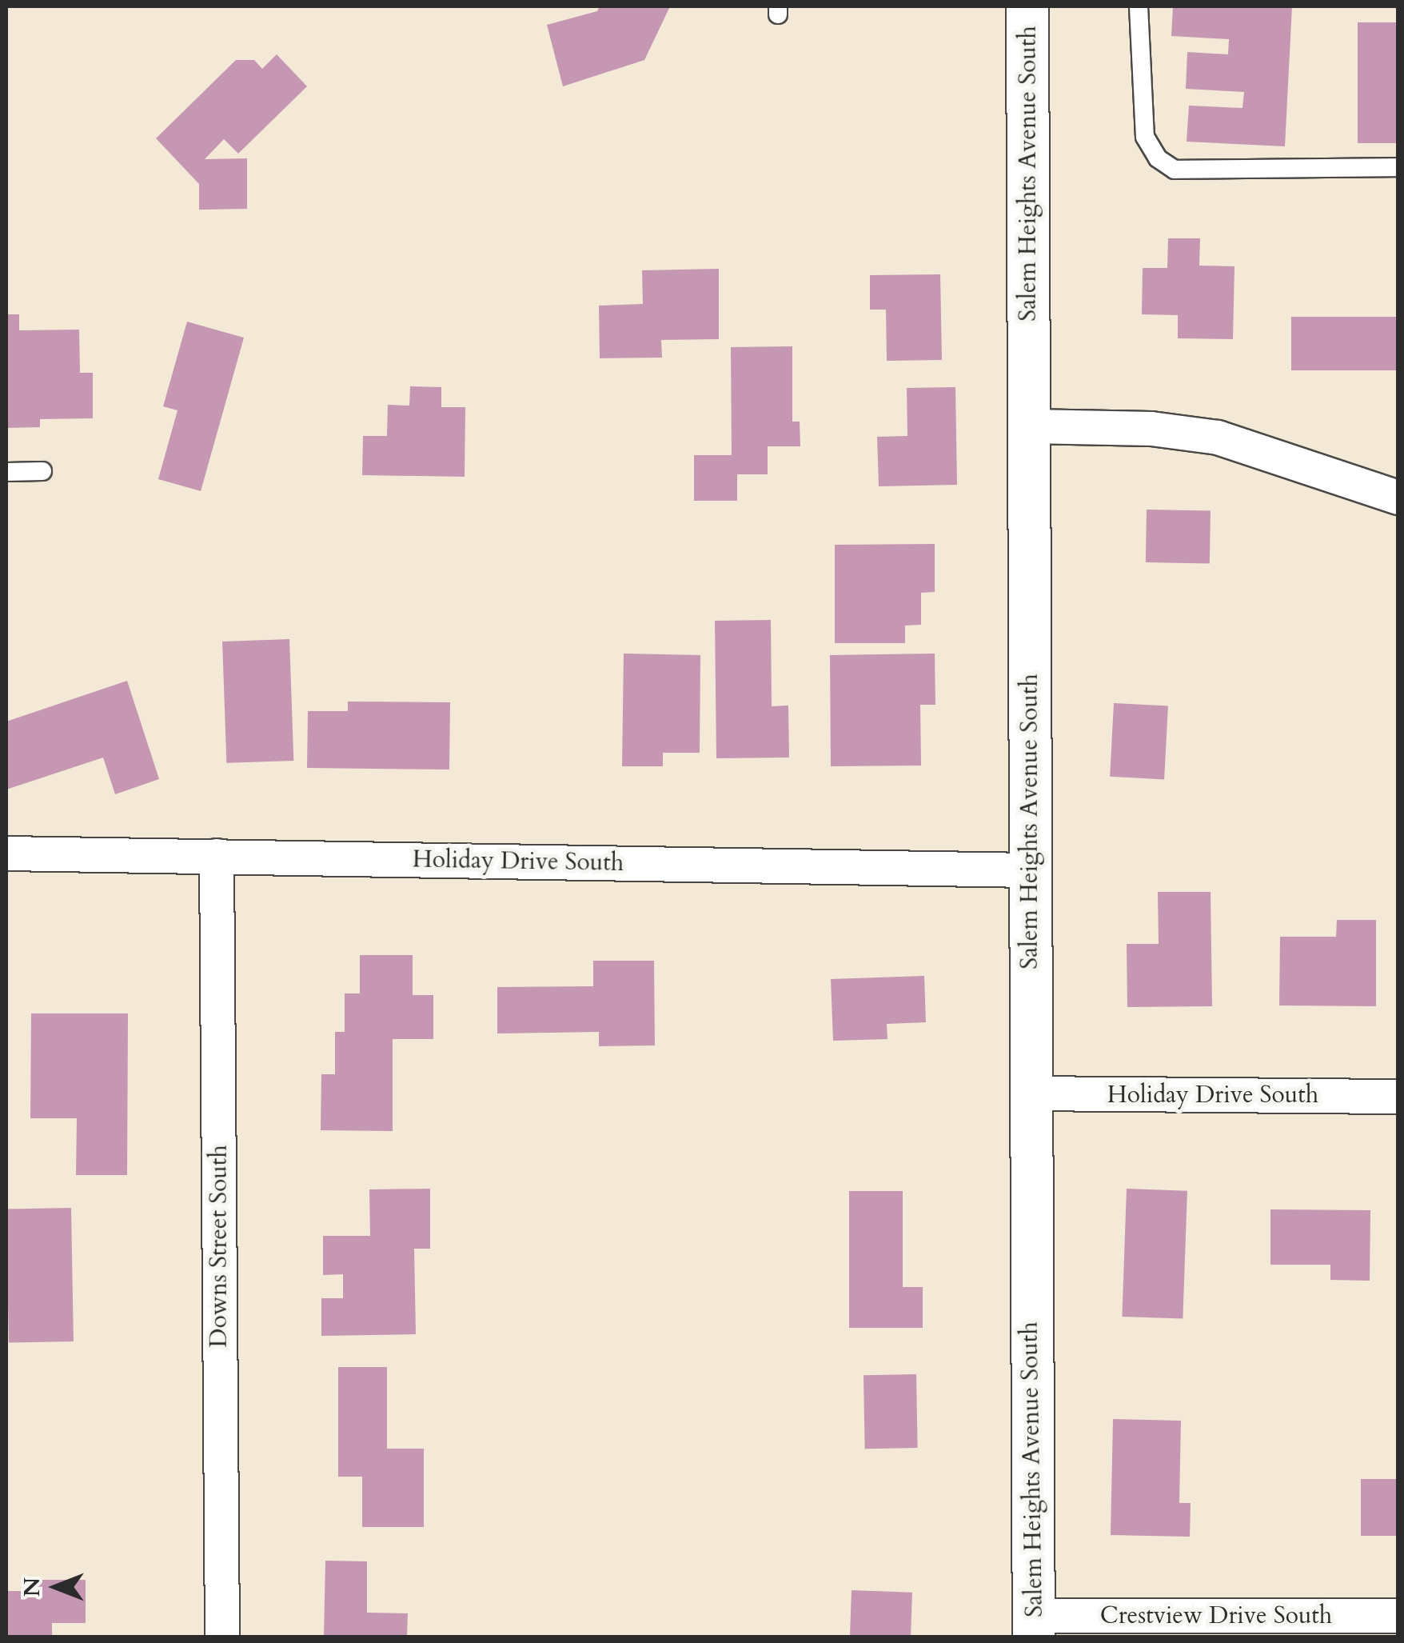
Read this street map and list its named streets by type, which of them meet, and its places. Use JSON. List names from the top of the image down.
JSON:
{
  "streets": {
    "street": [
      "Salem Heights Avenue South",
      "Holiday Drive South",
      "Downs Street South",
      "Crestview Drive South"
    ]
  },
  "crossings": [
    ["Salem Heights Avenue South", "Holiday Drive South"],
    ["Salem Heights Avenue South", "Crestview Drive South"],
    ["Holiday Drive South", "Downs Street South"]
  ],
  "north": "left"
}
